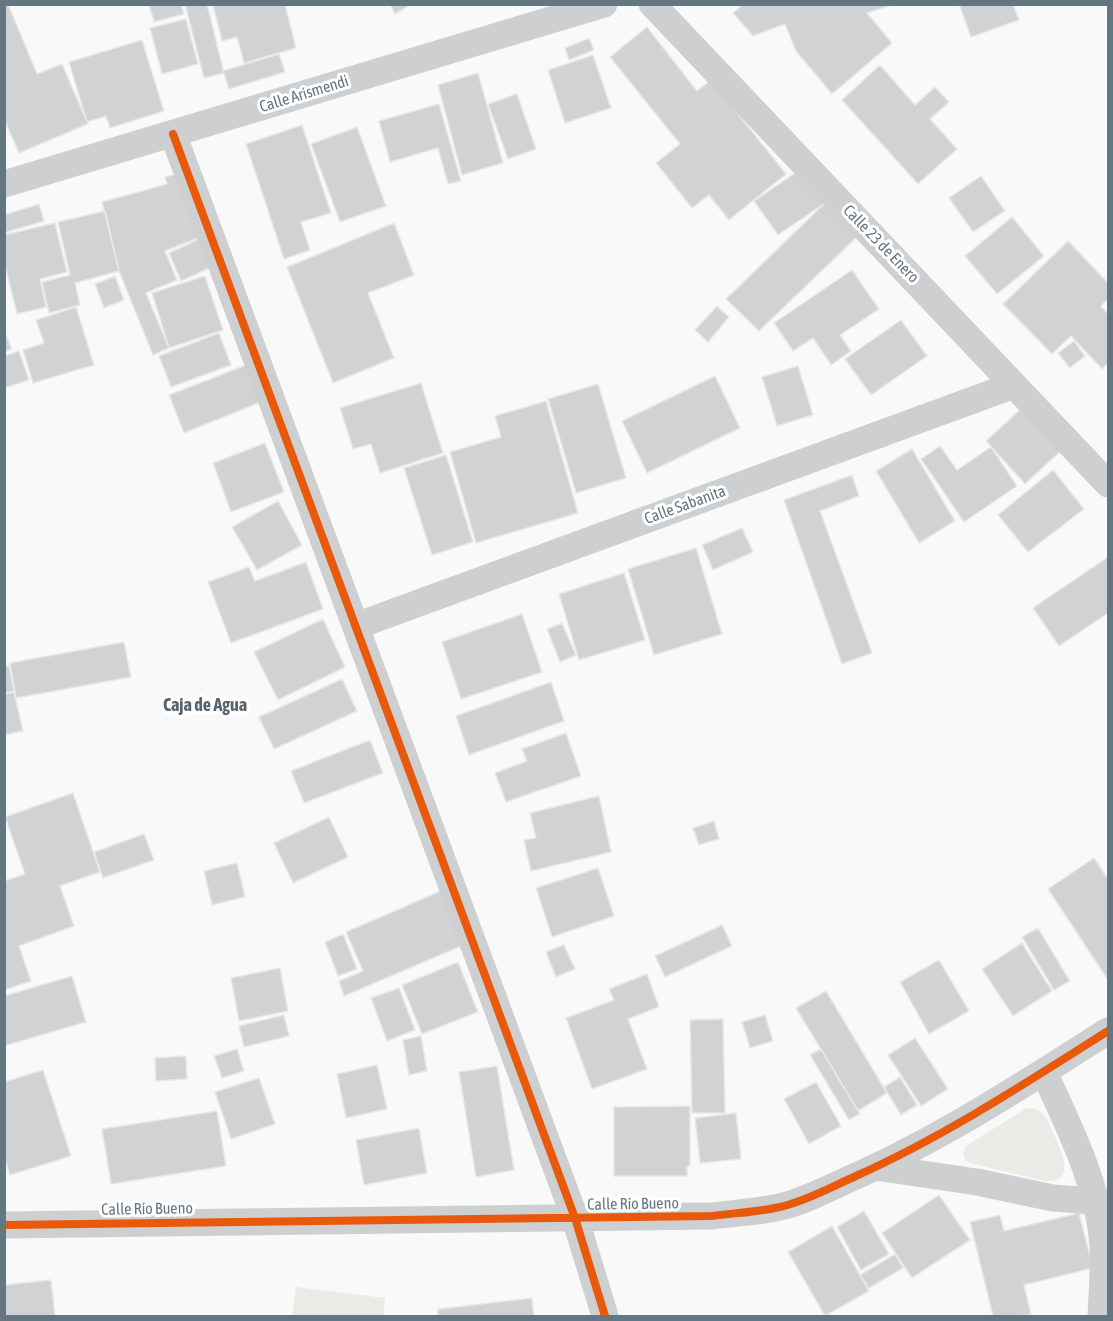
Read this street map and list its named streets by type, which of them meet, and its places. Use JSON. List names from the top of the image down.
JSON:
{
  "streets": {
    "street": [
      "Calle Arismendi",
      "Calle 23 de Enero",
      "Calle Sabanita",
      "Calle Río Bueno"
    ]
  },
  "crossings": [
    ["Calle 23 de Enero", "Calle Sabanita"]
  ],
  "districts": ["Caja de Agua"]
}
